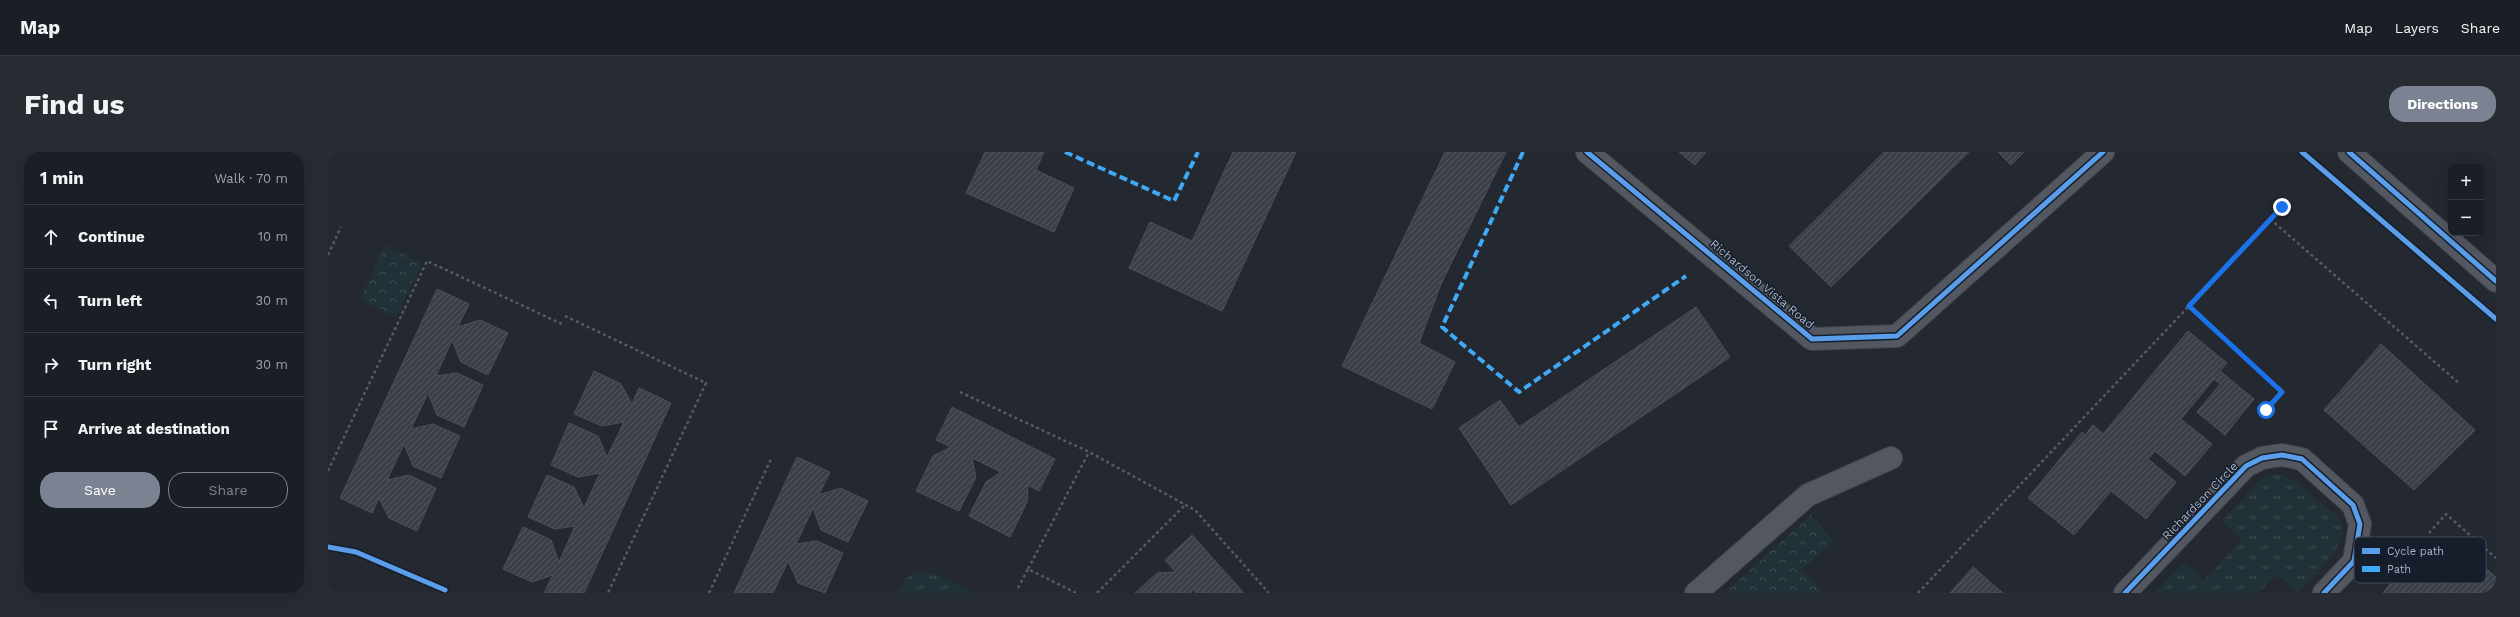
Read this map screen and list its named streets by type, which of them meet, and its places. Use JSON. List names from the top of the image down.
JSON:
{
  "streets": {
    "street": ["Richardson Vista Road", "Richardson Circle"]
  },
  "legend": ["Cycle path", "Path"],
  "page": {
    "header": "Map",
    "nav": ["Map", "Layers", "Share"],
    "buttons": [
      "Directions",
      ["Save", "Share"]
    ],
    "title": "Find us",
    "heading": ["1 min", "Walk · 70 m"],
    "map_buttons": ["+", "−"],
    "list": [
      ["Continue", "10 m"],
      ["Turn left", "30 m"],
      ["Turn right", "30 m"],
      "Arrive at destination"
    ]
  }
}
